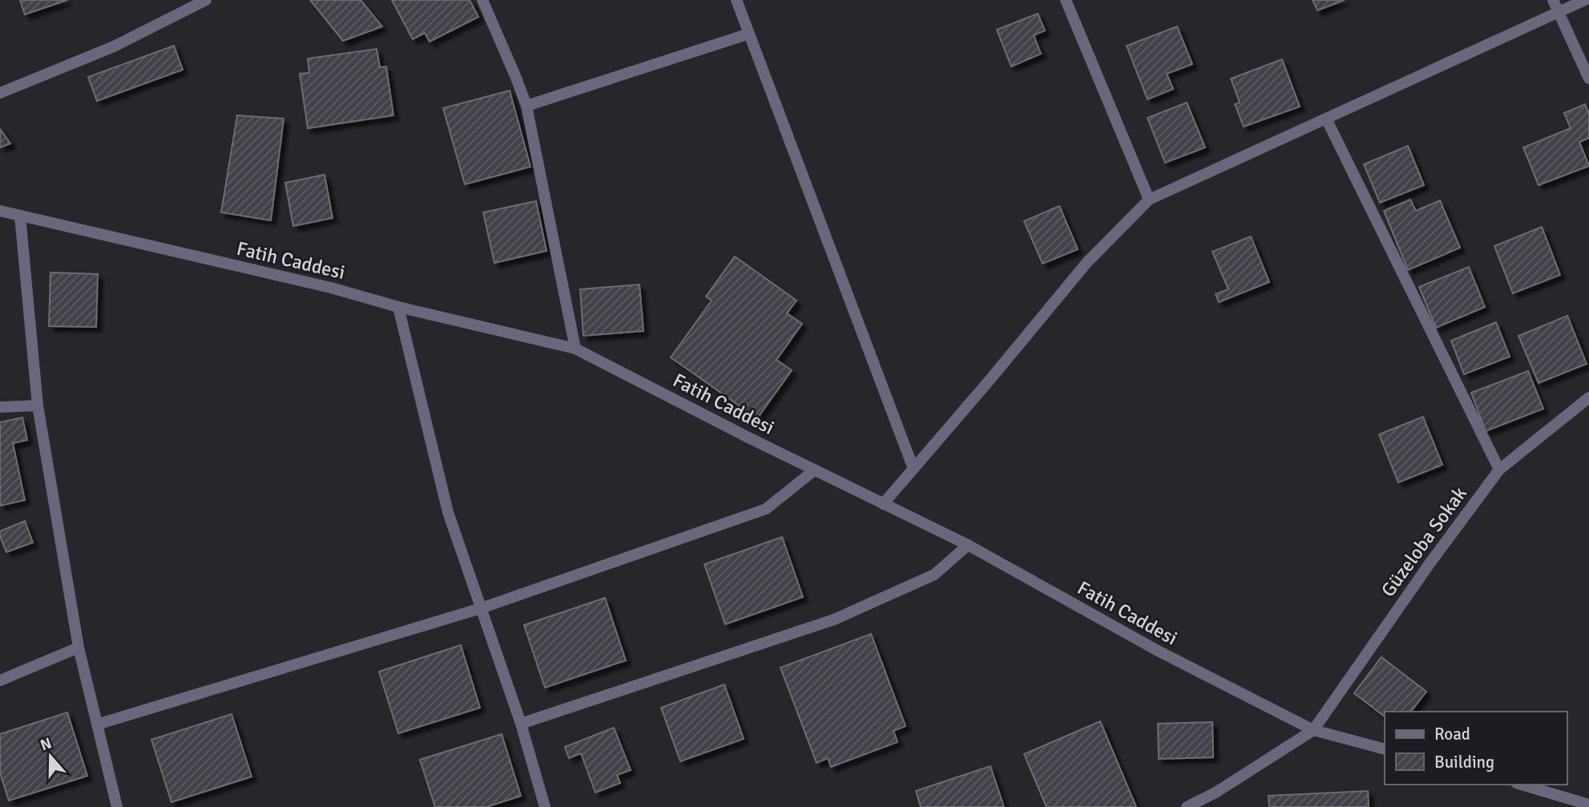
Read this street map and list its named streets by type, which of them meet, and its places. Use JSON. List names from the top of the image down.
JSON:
{
  "streets": {
    "street": ["Fatih Caddesi", "Güzeloba Sokak"]
  },
  "crossings": [
    ["Fatih Caddesi", "Güzeloba Sokak"]
  ],
  "legend": ["Road", "Building"],
  "north": "top"
}
